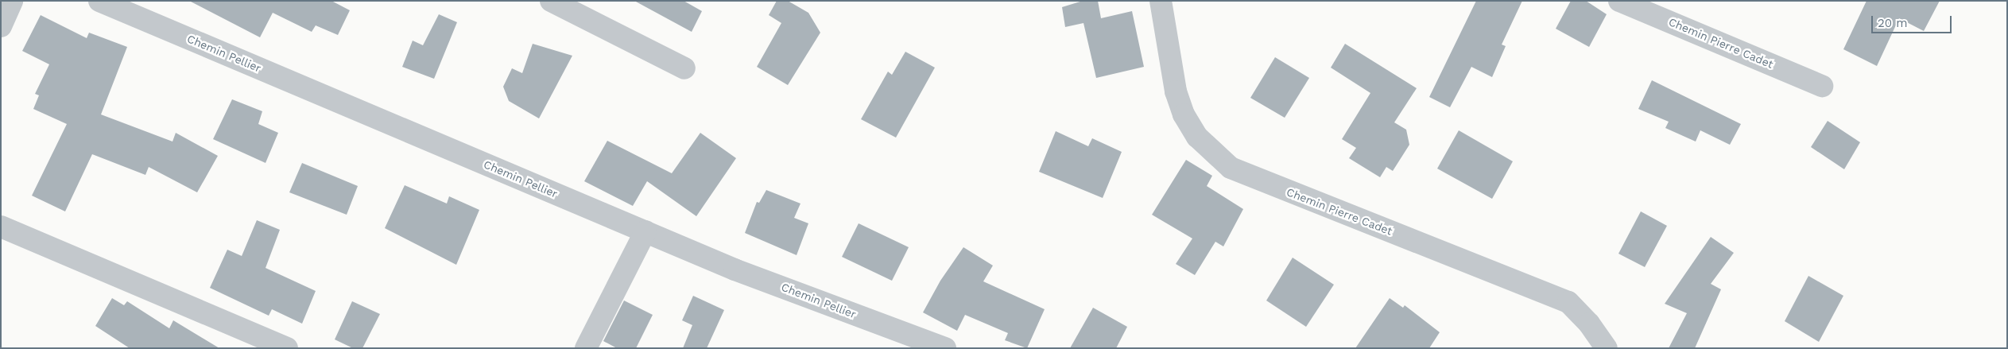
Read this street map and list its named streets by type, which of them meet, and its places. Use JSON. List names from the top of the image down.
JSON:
{
  "streets": {
    "street": ["Chemin Pierre Cadet", "Chemin Pellier"]
  },
  "scale_bar": "20 m"
}
